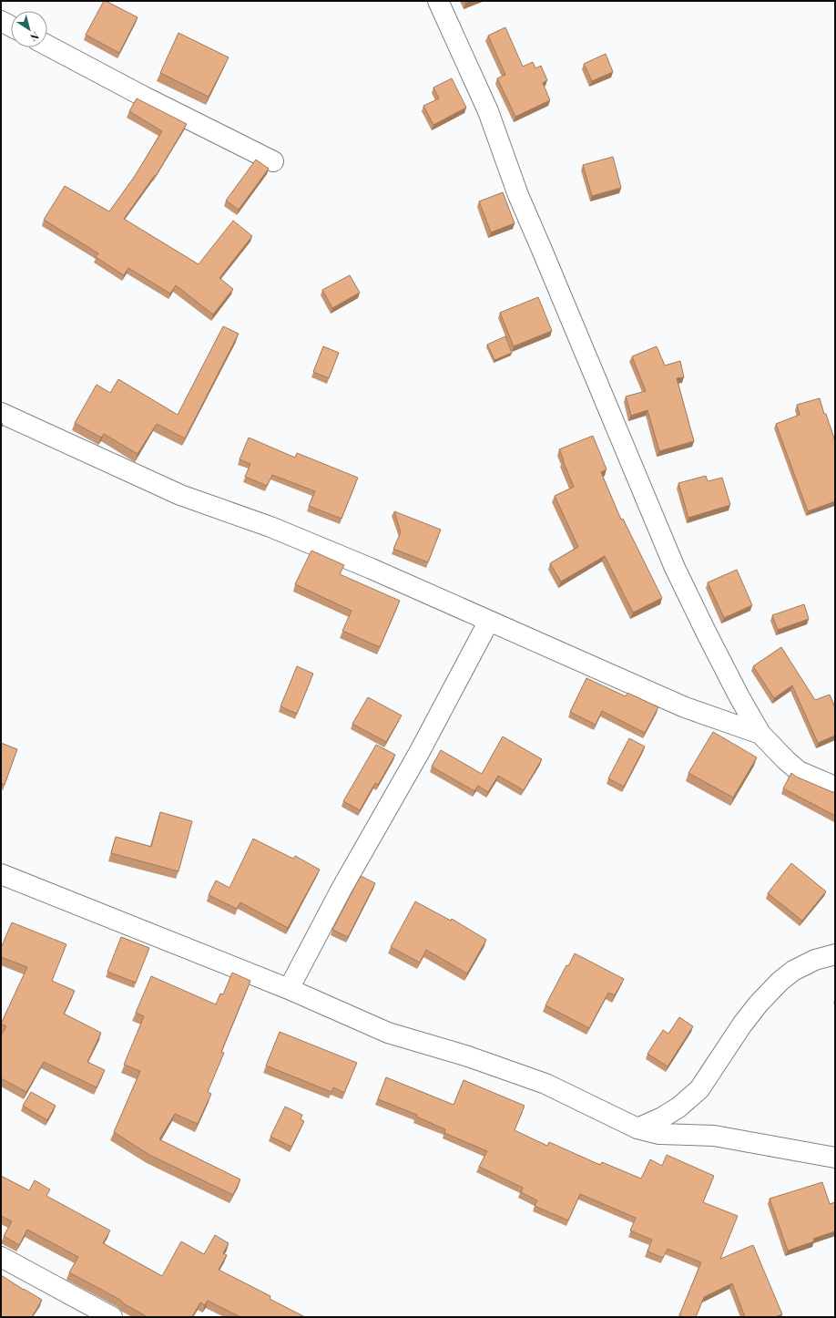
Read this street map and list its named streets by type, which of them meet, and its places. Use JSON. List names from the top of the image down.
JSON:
{
  "north": "bottom right"
}
